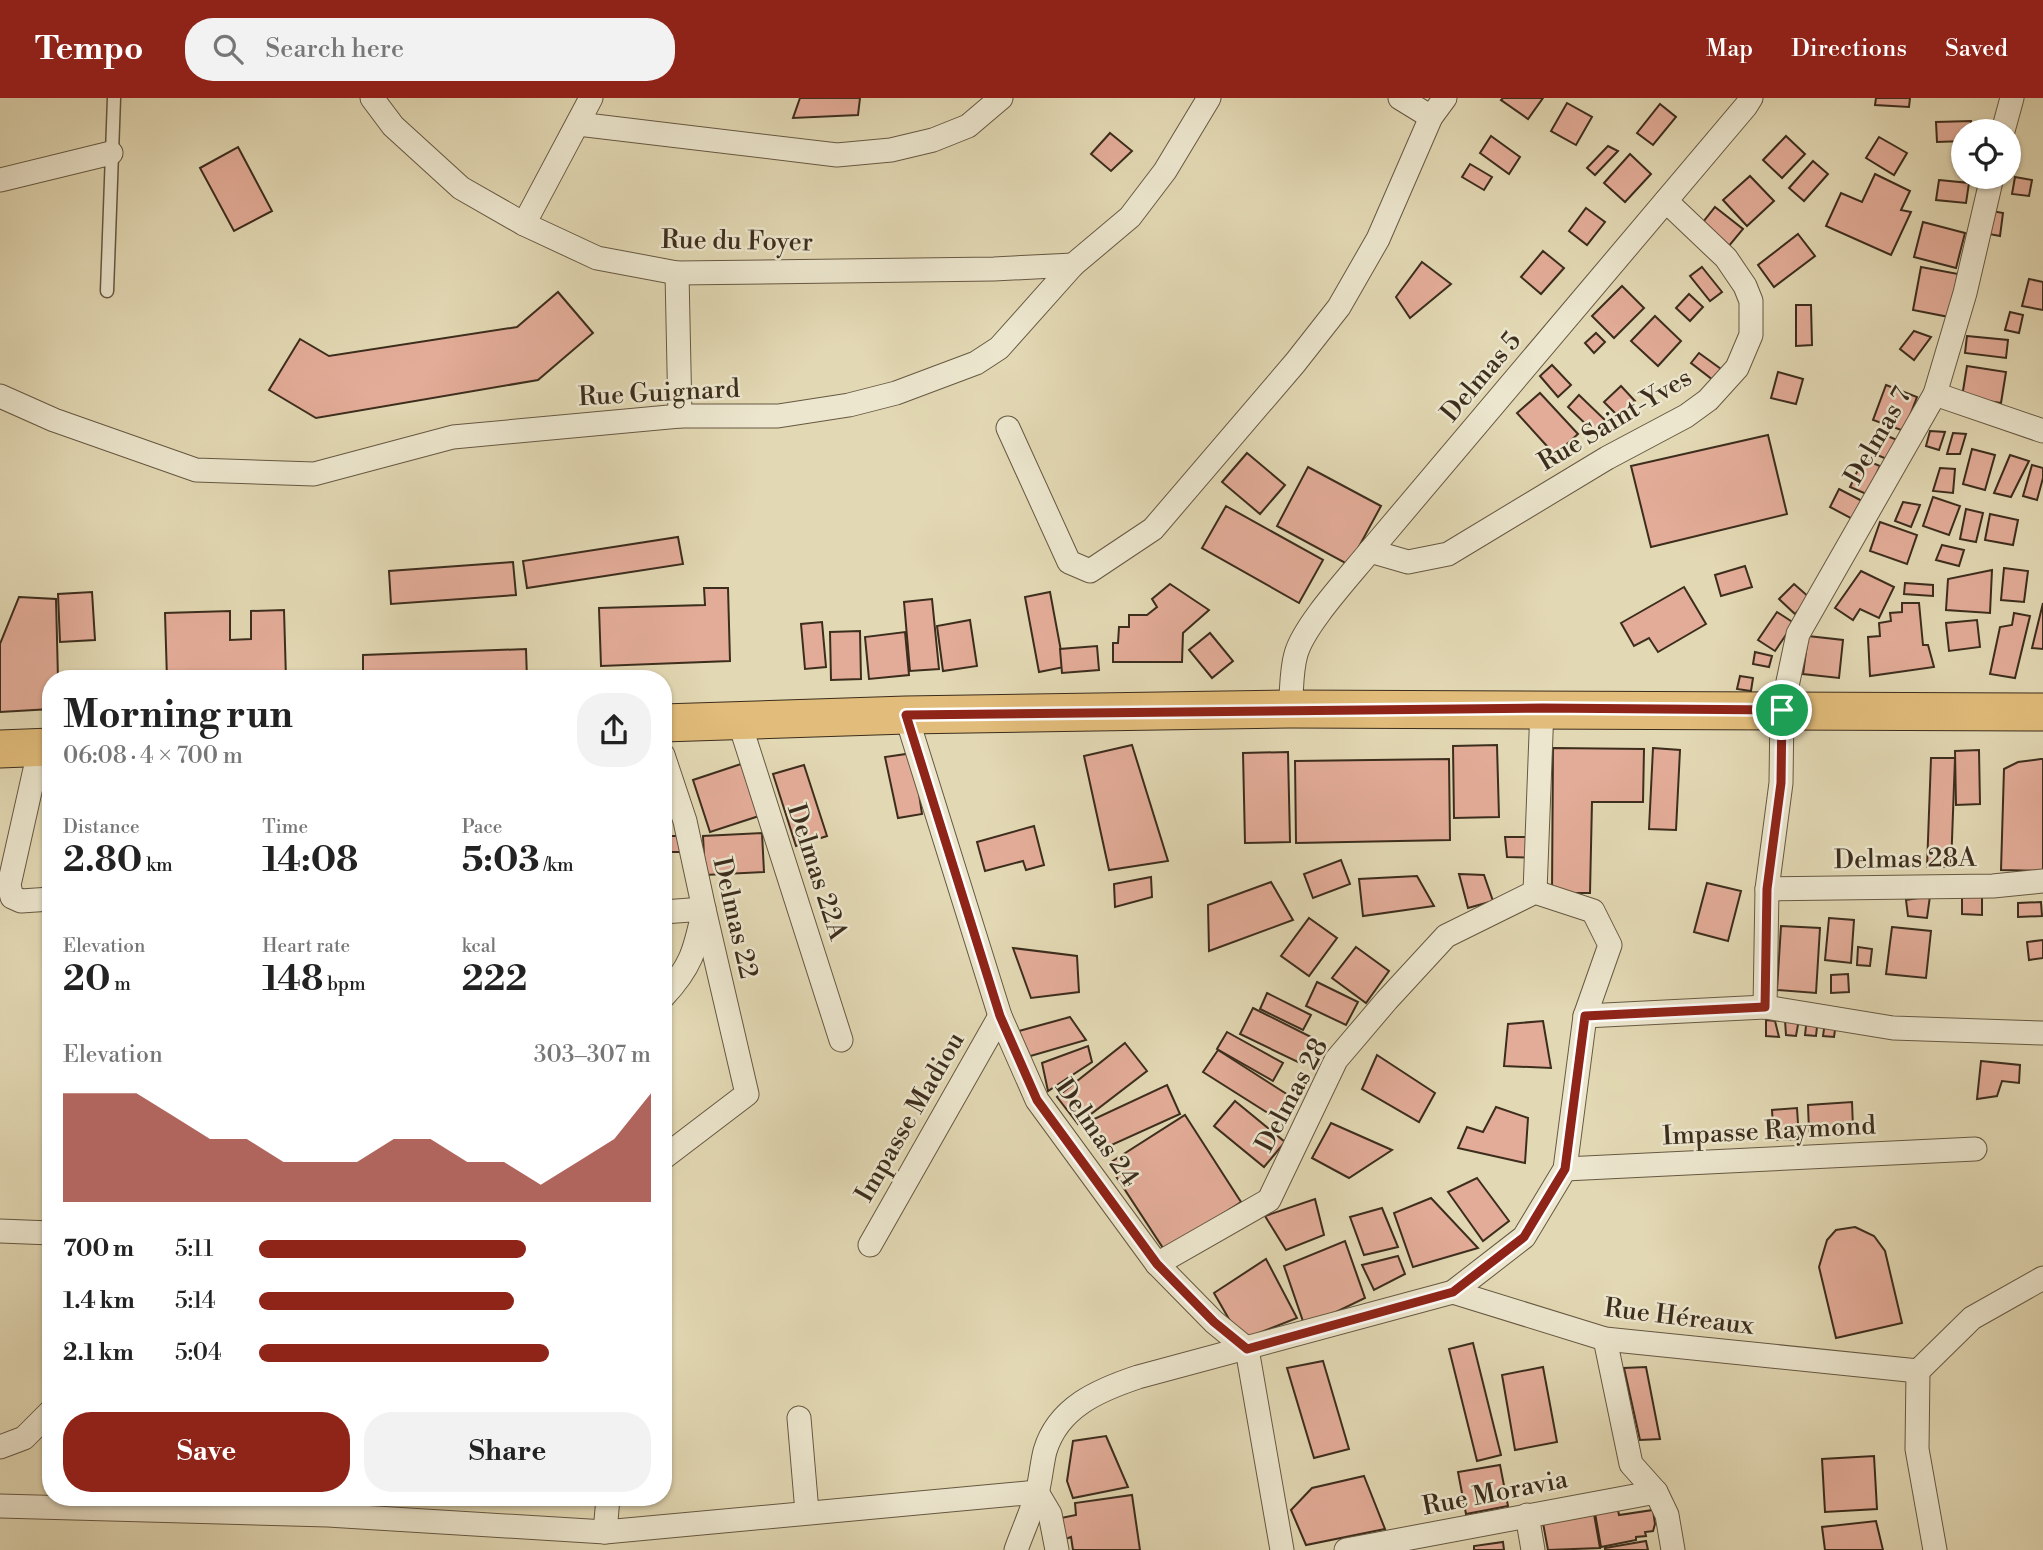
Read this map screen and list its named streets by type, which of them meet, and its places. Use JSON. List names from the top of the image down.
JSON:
{
  "streets": {
    "street": [
      "Rue du Foyer",
      "Delmas 5",
      "Rue Guignard",
      "Rue Saint-Yves",
      "Delmas 7",
      "Delmas 28A",
      "Delmas 22A",
      "Delmas 22",
      "Delmas 28",
      "Impasse Madiou",
      "Impasse Raymond",
      "Delmas 24",
      "Rue Héreaux",
      "Rue Moravia"
    ]
  },
  "crossings": [
    ["Rue du Foyer", "Rue Guignard"],
    ["Delmas 5", "Rue Saint-Yves"],
    ["Delmas 28", "Delmas 24"],
    ["Impasse Madiou", "Delmas 24"]
  ],
  "page": {
    "header": "Tempo",
    "search": "Search here",
    "nav": ["Map", "Directions", "Saved"],
    "heading": ["Morning run", "06:08 · 4 × 700 m"],
    "stats": [
      ["Distance", "2.80 km"],
      ["Time", "14:08"],
      ["Pace", "5:03 /km"],
      ["Elevation", "20 m"],
      ["Heart rate", "148 bpm"],
      ["kcal", "222"]
    ],
    "chart": ["Elevation", "303–307 m"],
    "list": [
      {
        "name": "700 m",
        "note": "5:11"
      },
      {
        "name": "1.4 km",
        "note": "5:14"
      },
      {
        "name": "2.1 km",
        "note": "5:04"
      }
    ],
    "buttons": ["Save", "Share"]
  }
}
